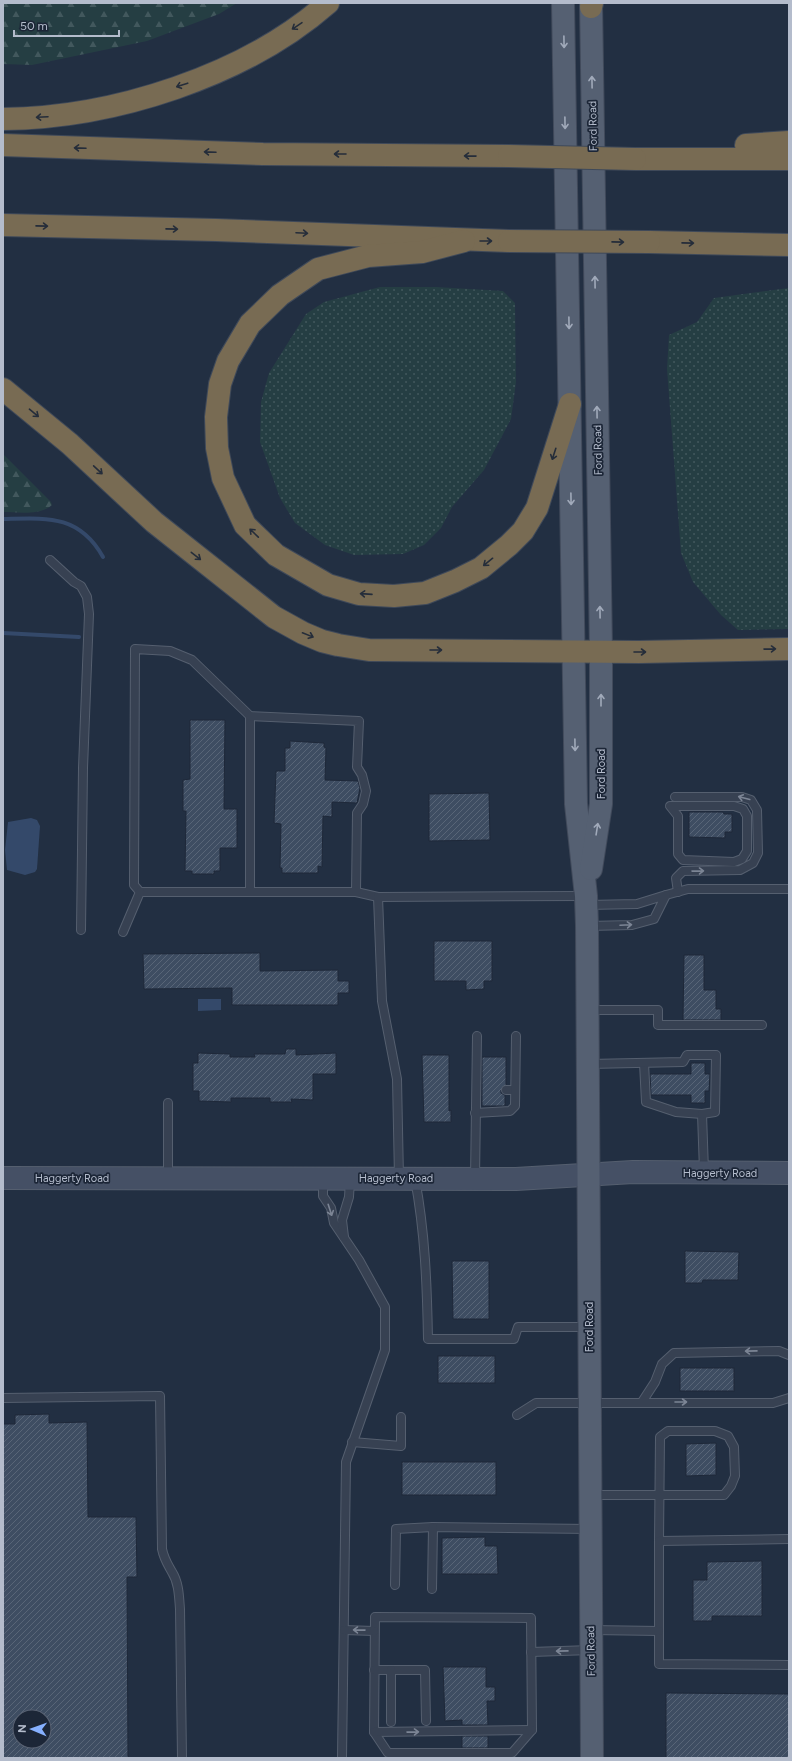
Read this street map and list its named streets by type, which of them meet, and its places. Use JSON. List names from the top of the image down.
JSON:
{
  "streets": {
    "main road": ["Ford Road", "Haggerty Road"]
  },
  "crossings": [
    ["Ford Road", "Haggerty Road"]
  ],
  "scale_bar": "50 m",
  "north": "left"
}
